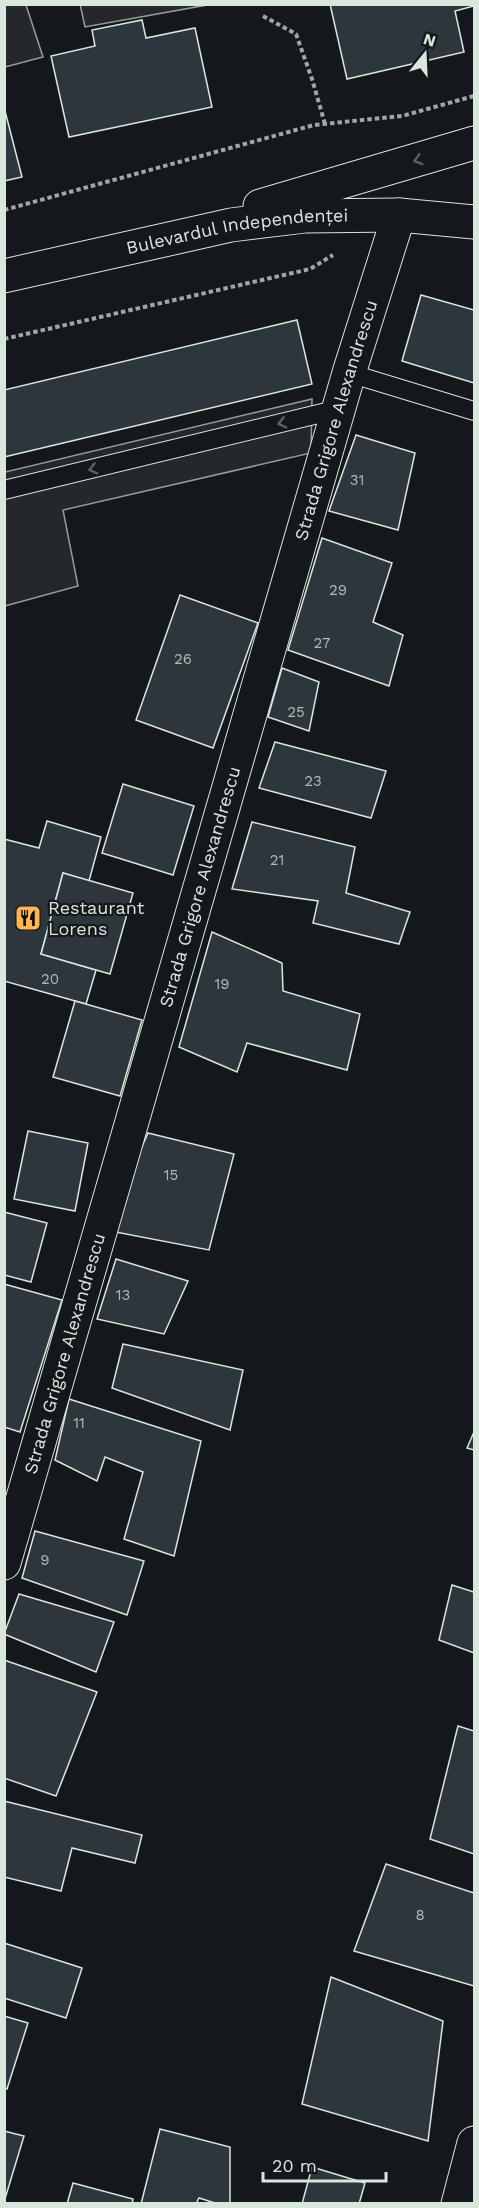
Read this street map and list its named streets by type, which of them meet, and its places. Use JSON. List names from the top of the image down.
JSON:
{
  "streets": {
    "street": ["Bulevardul Independenței", "Strada Grigore Alexandrescu"]
  },
  "crossings": [
    ["Bulevardul Independenței", "Strada Grigore Alexandrescu"]
  ],
  "places": {
    "restaurant": ["Restaurant Lorens"]
  },
  "house_numbers": [
    "31",
    "29",
    "27",
    "26",
    "25",
    "23",
    "21",
    "20",
    "19",
    "15",
    "13",
    "11",
    "9",
    "8"
  ],
  "scale_bar": "20 m",
  "north": "top"
}
